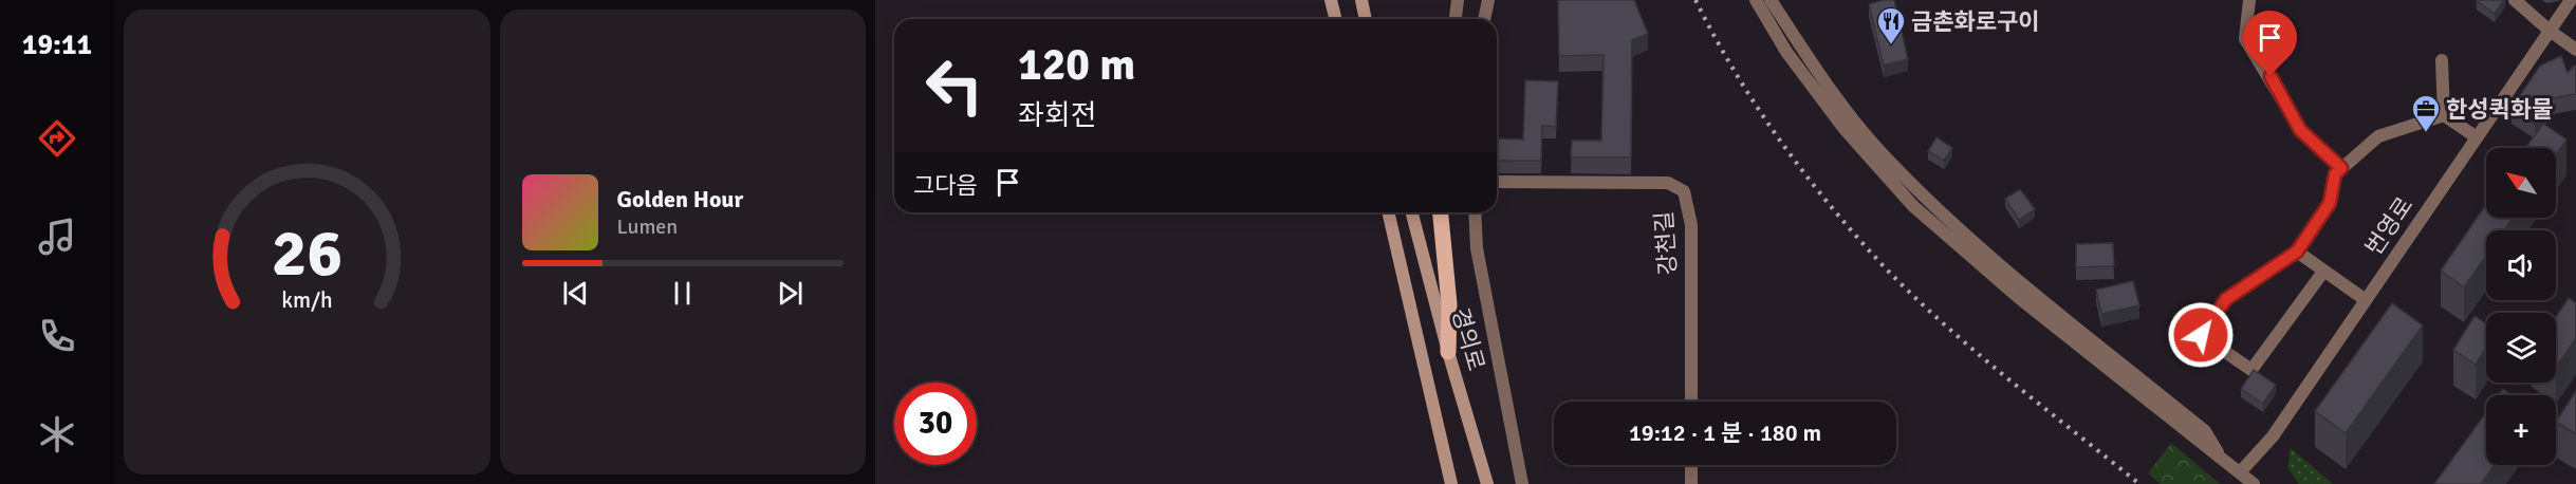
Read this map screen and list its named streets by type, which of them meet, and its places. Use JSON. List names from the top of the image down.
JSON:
{
  "streets": {
    "main road": ["경의로"],
    "street": ["번영로", "강천길"]
  },
  "places": {
    "restaurant": ["금촌화로구이"],
    "office": ["한성퀵화물"]
  },
  "north": "top left",
  "page": {
    "tabs": "19:11",
    "turn": ["120 m", "좌회전"],
    "map_buttons": "+",
    "then": "그다음",
    "song": ["Golden Hour", "Lumen"],
    "limit": "30",
    "trip": "19:12 · 1 분 · 180 m",
    "gauge": ["26", "km/h"]
  }
}
